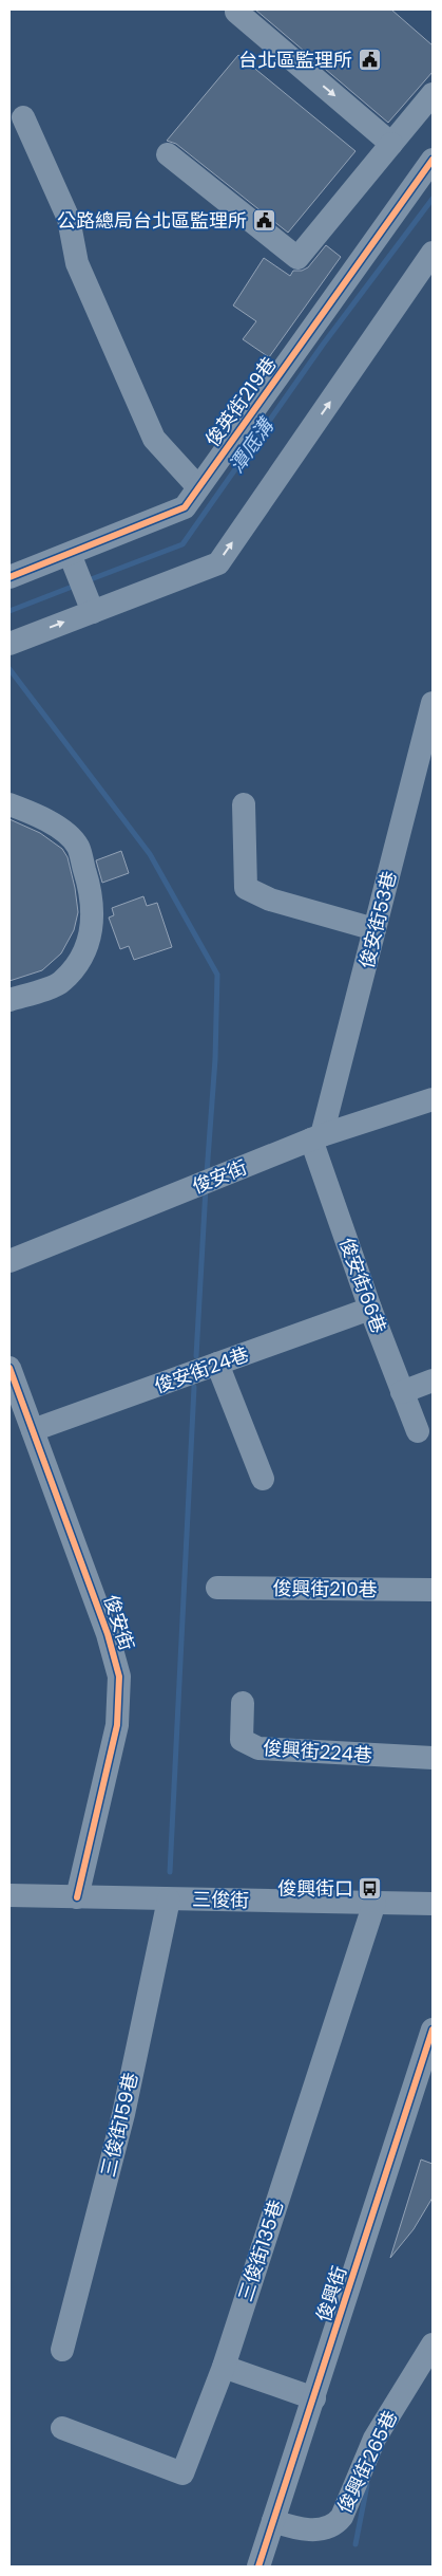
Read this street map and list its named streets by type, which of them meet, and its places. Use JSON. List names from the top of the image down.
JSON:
{
  "streets": {
    "street": [
      "俊英街219巷",
      "俊安街53巷",
      "俊安街",
      "俊安街66巷",
      "俊安街24巷",
      "俊興街210巷",
      "俊興街224巷",
      "三俊街",
      "三俊街159巷",
      "三俊街135巷",
      "俊興街",
      "俊興街265巷"
    ]
  },
  "crossings": [
    ["俊安街53巷", "俊安街"],
    ["俊安街53巷", "俊安街66巷"],
    ["俊安街", "俊安街66巷"],
    ["俊安街", "俊安街24巷"],
    ["俊安街", "三俊街"],
    ["俊安街66巷", "俊安街24巷"],
    ["三俊街", "三俊街159巷"],
    ["三俊街", "三俊街135巷"],
    ["俊興街", "俊興街265巷"]
  ],
  "water": ["潭底溝"],
  "places": {
    "public building": ["台北區監理所", "公路總局台北區監理所"],
    "bus stop": ["俊興街口"]
  }
}
